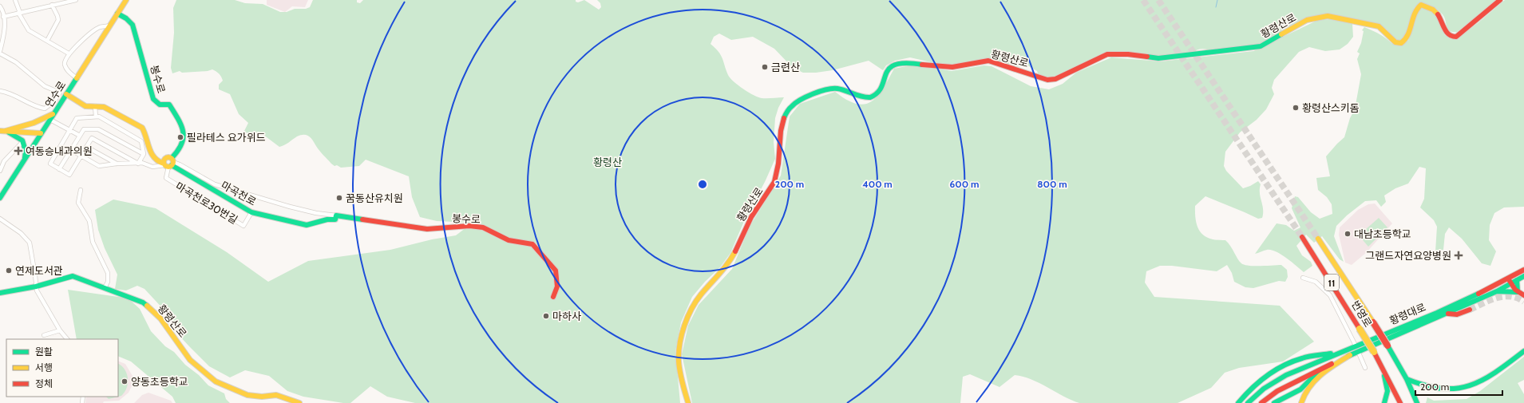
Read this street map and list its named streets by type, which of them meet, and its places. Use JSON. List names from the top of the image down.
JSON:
{
  "streets": {
    "main road": [
      "황령산로",
      "봉수로",
      "연수로",
      "마곡천로",
      "11",
      "번영로",
      "황령대로"
    ],
    "street": ["마곡천로30번길"]
  },
  "crossings": [
    ["봉수로", "연수로"],
    ["봉수로", "마곡천로"],
    ["봉수로", "마곡천로30번길"],
    ["연수로", "마곡천로"],
    ["마곡천로", "마곡천로30번길"]
  ],
  "parks": ["황령산"],
  "places": {
    "other": [
      "금련산",
      "황령산스키돔",
      "필라테스 요가위드",
      "꿈동산유치원",
      "대남초등학교",
      "연제도서관",
      "마하사",
      "양동초등학교"
    ],
    "health": ["여동승내과의원", "그랜드자연요양병원"]
  },
  "legend": ["원활", "서행", "정체"],
  "scale_bar": "200 m",
  "rings": [
    "200 m",
    "400 m",
    "600 m",
    "800 m"
  ]
}
